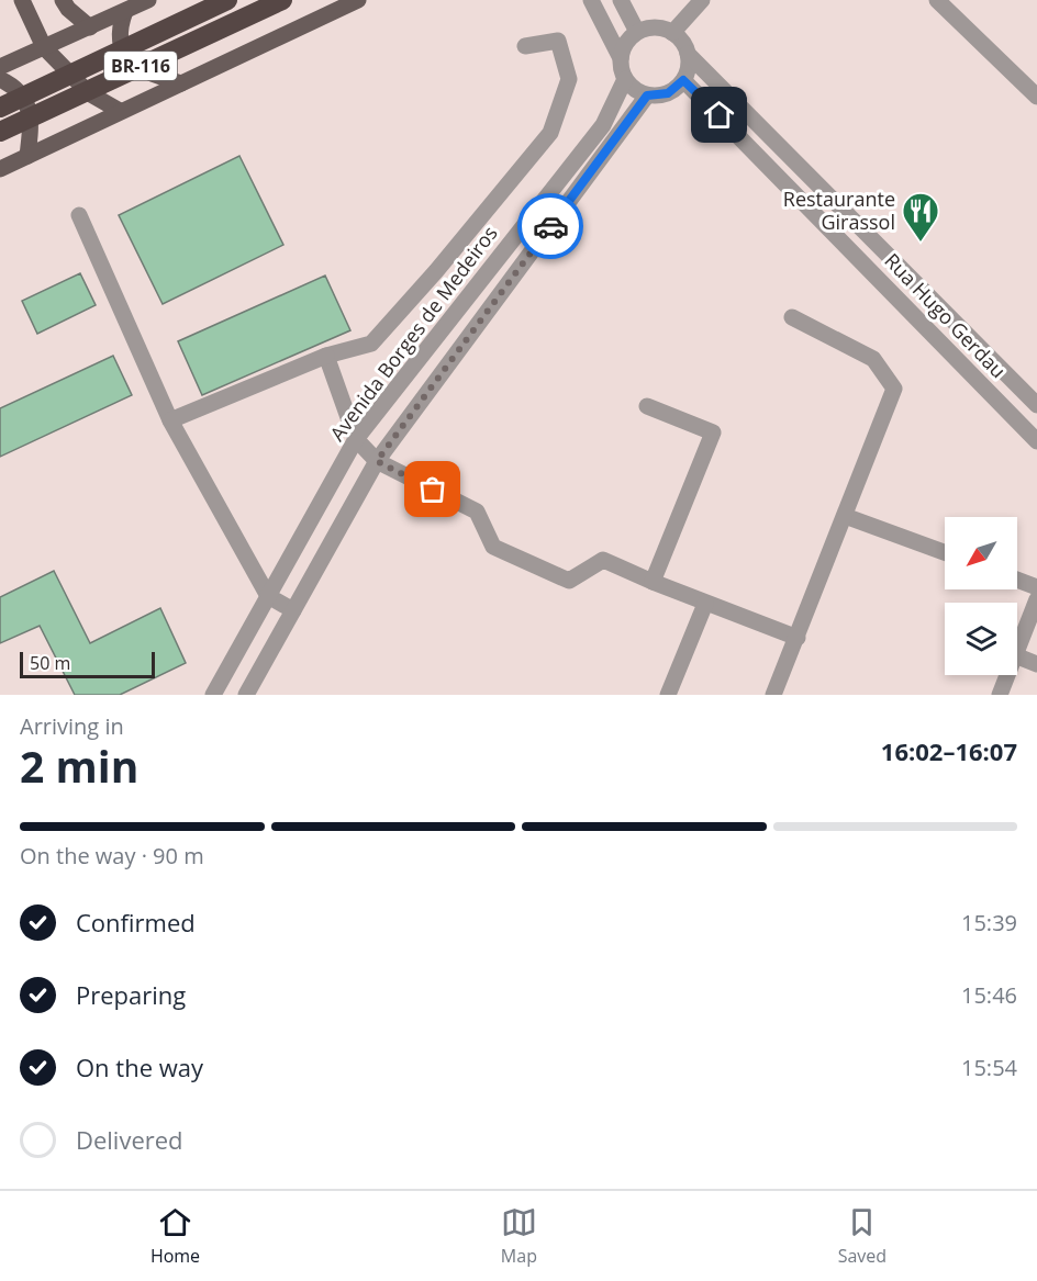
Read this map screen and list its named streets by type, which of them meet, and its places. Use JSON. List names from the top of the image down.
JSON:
{
  "streets": {
    "highway": ["BR-116"],
    "street": ["Rua Hugo Gerdau", "Avenida Borges de Medeiros"]
  },
  "crossings": [
    ["Rua Hugo Gerdau", "Avenida Borges de Medeiros"]
  ],
  "places": {
    "restaurant": ["Restaurante Girassol"]
  },
  "scale_bar": "50 m",
  "north": "bottom left",
  "page": {
    "scale": "50 m",
    "heading": ["2 min", "Arriving in", "16:02–16:07"],
    "bar": "On the way · 90 m",
    "list": [
      ["Confirmed", "15:39"],
      ["Preparing", "15:46"],
      ["On the way", "15:54"],
      "Delivered"
    ],
    "tabs": ["Home", "Map", "Saved"]
  }
}
